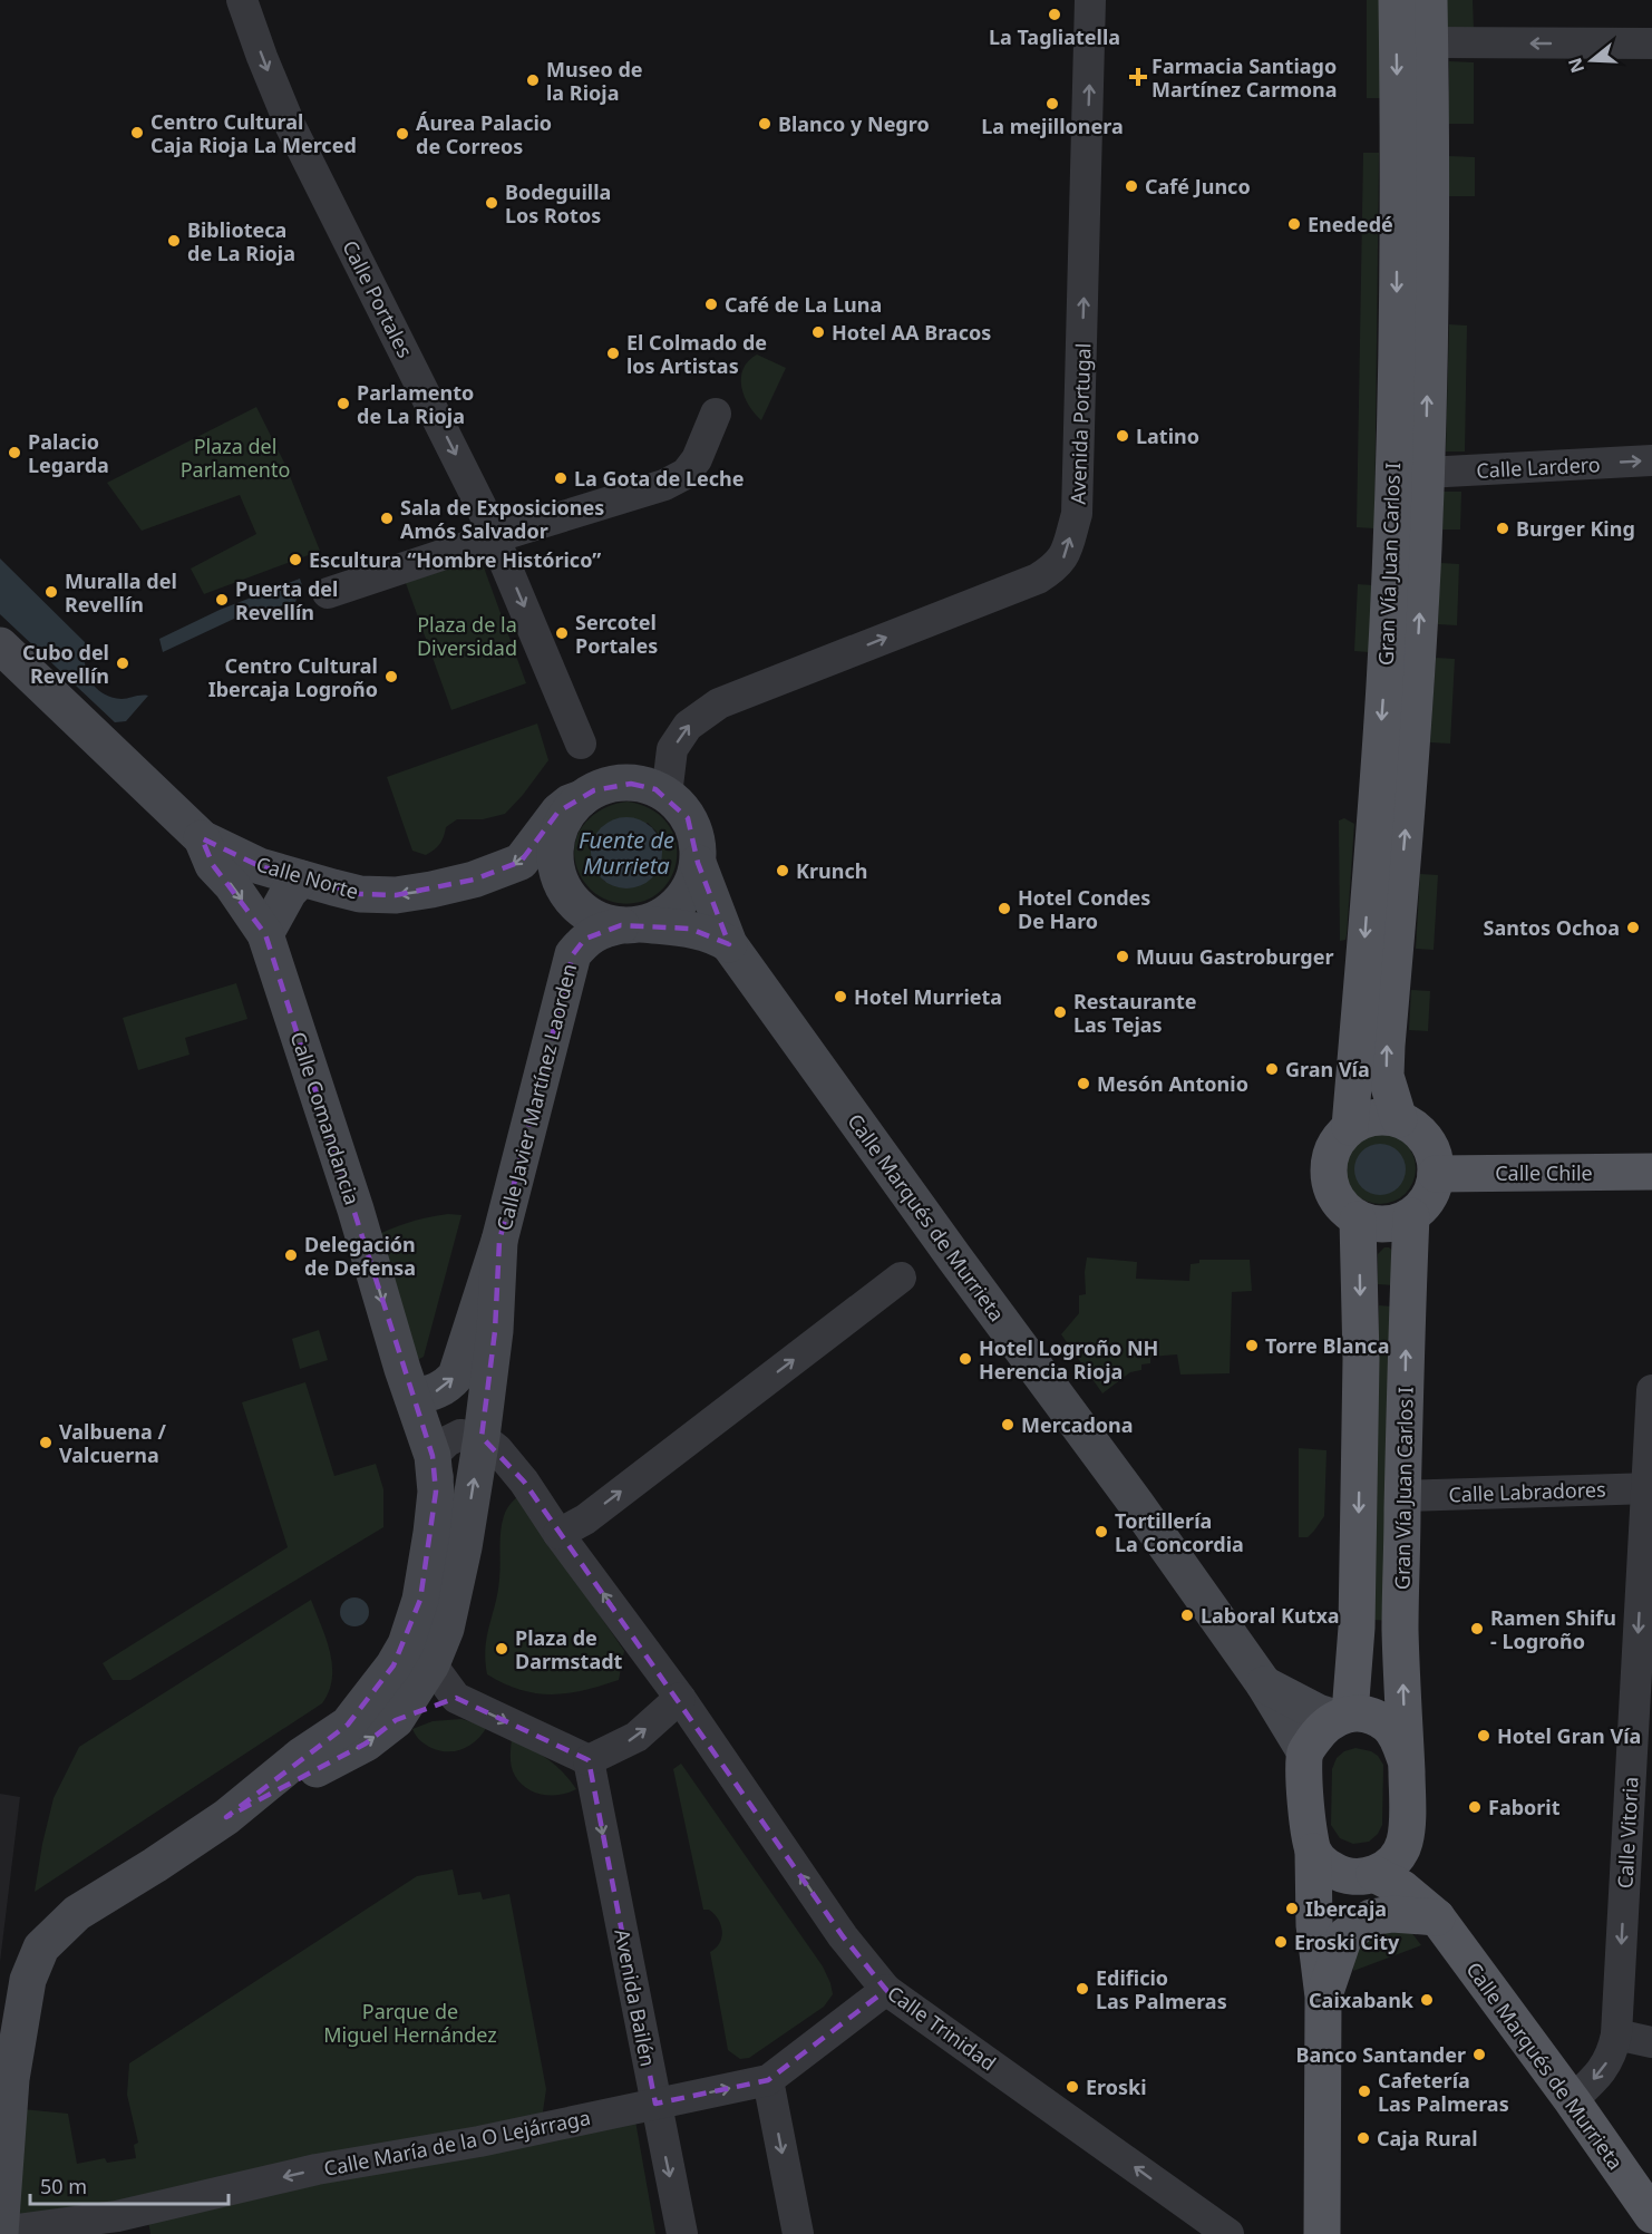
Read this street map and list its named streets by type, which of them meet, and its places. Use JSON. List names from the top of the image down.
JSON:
{
  "streets": {
    "main road": [
      "Gran Vía Juan Carlos I",
      "Calle Norte",
      "Calle Javier Martínez Laorden",
      "Calle Comandancia",
      "Calle Chile",
      "Calle Marqués de Murrieta"
    ],
    "street": [
      "Calle Portales",
      "Avenida Portugal",
      "Calle Lardero",
      "Calle Labradores",
      "Calle Vitoria",
      "Avenida Bailén",
      "Calle Trinidad",
      "Calle María de la O Lejárraga"
    ]
  },
  "crossings": [
    ["Avenida Portugal", "Calle Norte"],
    ["Avenida Portugal", "Calle Javier Martínez Laorden"],
    ["Avenida Portugal", "Calle Marqués de Murrieta"],
    ["Calle Lardero", "Gran Vía Juan Carlos I"],
    ["Gran Vía Juan Carlos I", "Calle Chile"],
    ["Gran Vía Juan Carlos I", "Calle Marqués de Murrieta"],
    ["Gran Vía Juan Carlos I", "Calle Labradores"],
    ["Calle Norte", "Calle Javier Martínez Laorden"],
    ["Calle Norte", "Calle Comandancia"],
    ["Calle Norte", "Calle Marqués de Murrieta"],
    ["Calle Javier Martínez Laorden", "Calle Comandancia"],
    ["Calle Javier Martínez Laorden", "Calle Marqués de Murrieta"],
    ["Calle Marqués de Murrieta", "Calle Vitoria"],
    ["Calle Labradores", "Calle Vitoria"],
    ["Avenida Bailén", "Calle María de la O Lejárraga"],
    ["Calle Trinidad", "Calle María de la O Lejárraga"]
  ],
  "one_way": [
    "Calle Portales",
    "Avenida Portugal",
    "Calle Lardero",
    "Calle Norte",
    "Calle Comandancia",
    "Calle Vitoria",
    "Avenida Bailén",
    "Calle Trinidad"
  ],
  "water": ["Fuente de Murrieta"],
  "parks": ["Plaza del Parlamento", "Plaza de la Diversidad", "Parque de Miguel Hernández"],
  "places": {
    "other": [
      "La Tagliatella",
      "Museo de la Rioja",
      "La mejillonera",
      "Blanco y Negro",
      "Centro Cultural Caja Rioja La Merced",
      "Áurea Palacio de Correos",
      "Café Junco",
      "Bodeguilla Los Rotos",
      "Enededé",
      "Biblioteca de La Rioja",
      "Café de La Luna",
      "Hotel AA Bracos",
      "El Colmado de los Artistas",
      "Parlamento de La Rioja",
      "Latino",
      "Palacio Legarda",
      "La Gota de Leche",
      "Sala de Exposiciones Amós Salvador",
      "Burger King",
      "Escultura “Hombre Histórico”",
      "Muralla del Revellín",
      "Puerta del Revellín",
      "Sercotel Portales",
      "Cubo del Revellín",
      "Centro Cultural Ibercaja Logroño",
      "Krunch",
      "Hotel Condes De Haro",
      "Santos Ochoa",
      "Muuu Gastroburger",
      "Hotel Murrieta",
      "Restaurante Las Tejas",
      "Gran Vía",
      "Mesón Antonio",
      "Delegación de Defensa",
      "Torre Blanca",
      "Hotel Logroño NH Herencia Rioja",
      "Mercadona",
      "Valbuena / Valcuerna",
      "Tortillería La Concordia",
      "Laboral Kutxa",
      "Ramen Shifu - Logroño",
      "Plaza de Darmstadt",
      "Hotel Gran Vía",
      "Faborit",
      "Ibercaja",
      "Eroski City",
      "Edificio Las Palmeras",
      "Caixabank",
      "Banco Santander",
      "Eroski",
      "Cafetería Las Palmeras",
      "Caja Rural"
    ],
    "health": ["Farmacia Santiago Martínez Carmona"]
  },
  "scale_bar": "50 m",
  "north": "left"
}
